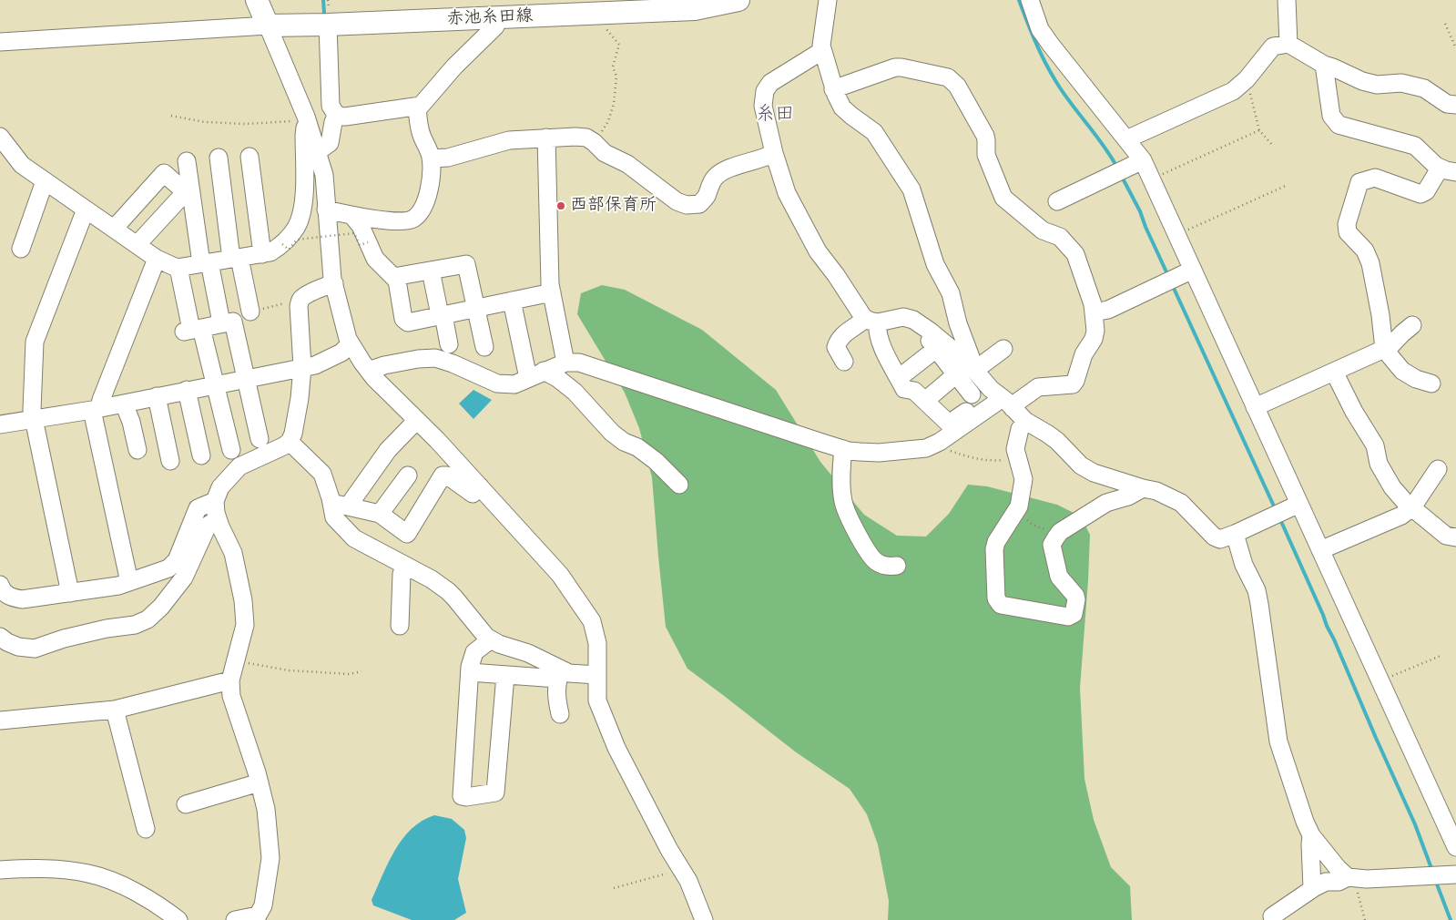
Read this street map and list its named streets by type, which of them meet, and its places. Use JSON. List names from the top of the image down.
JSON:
{
  "streets": {
    "main road": ["赤池糸田線"]
  },
  "districts": ["糸田"],
  "places": ["西部保育所"]
}
